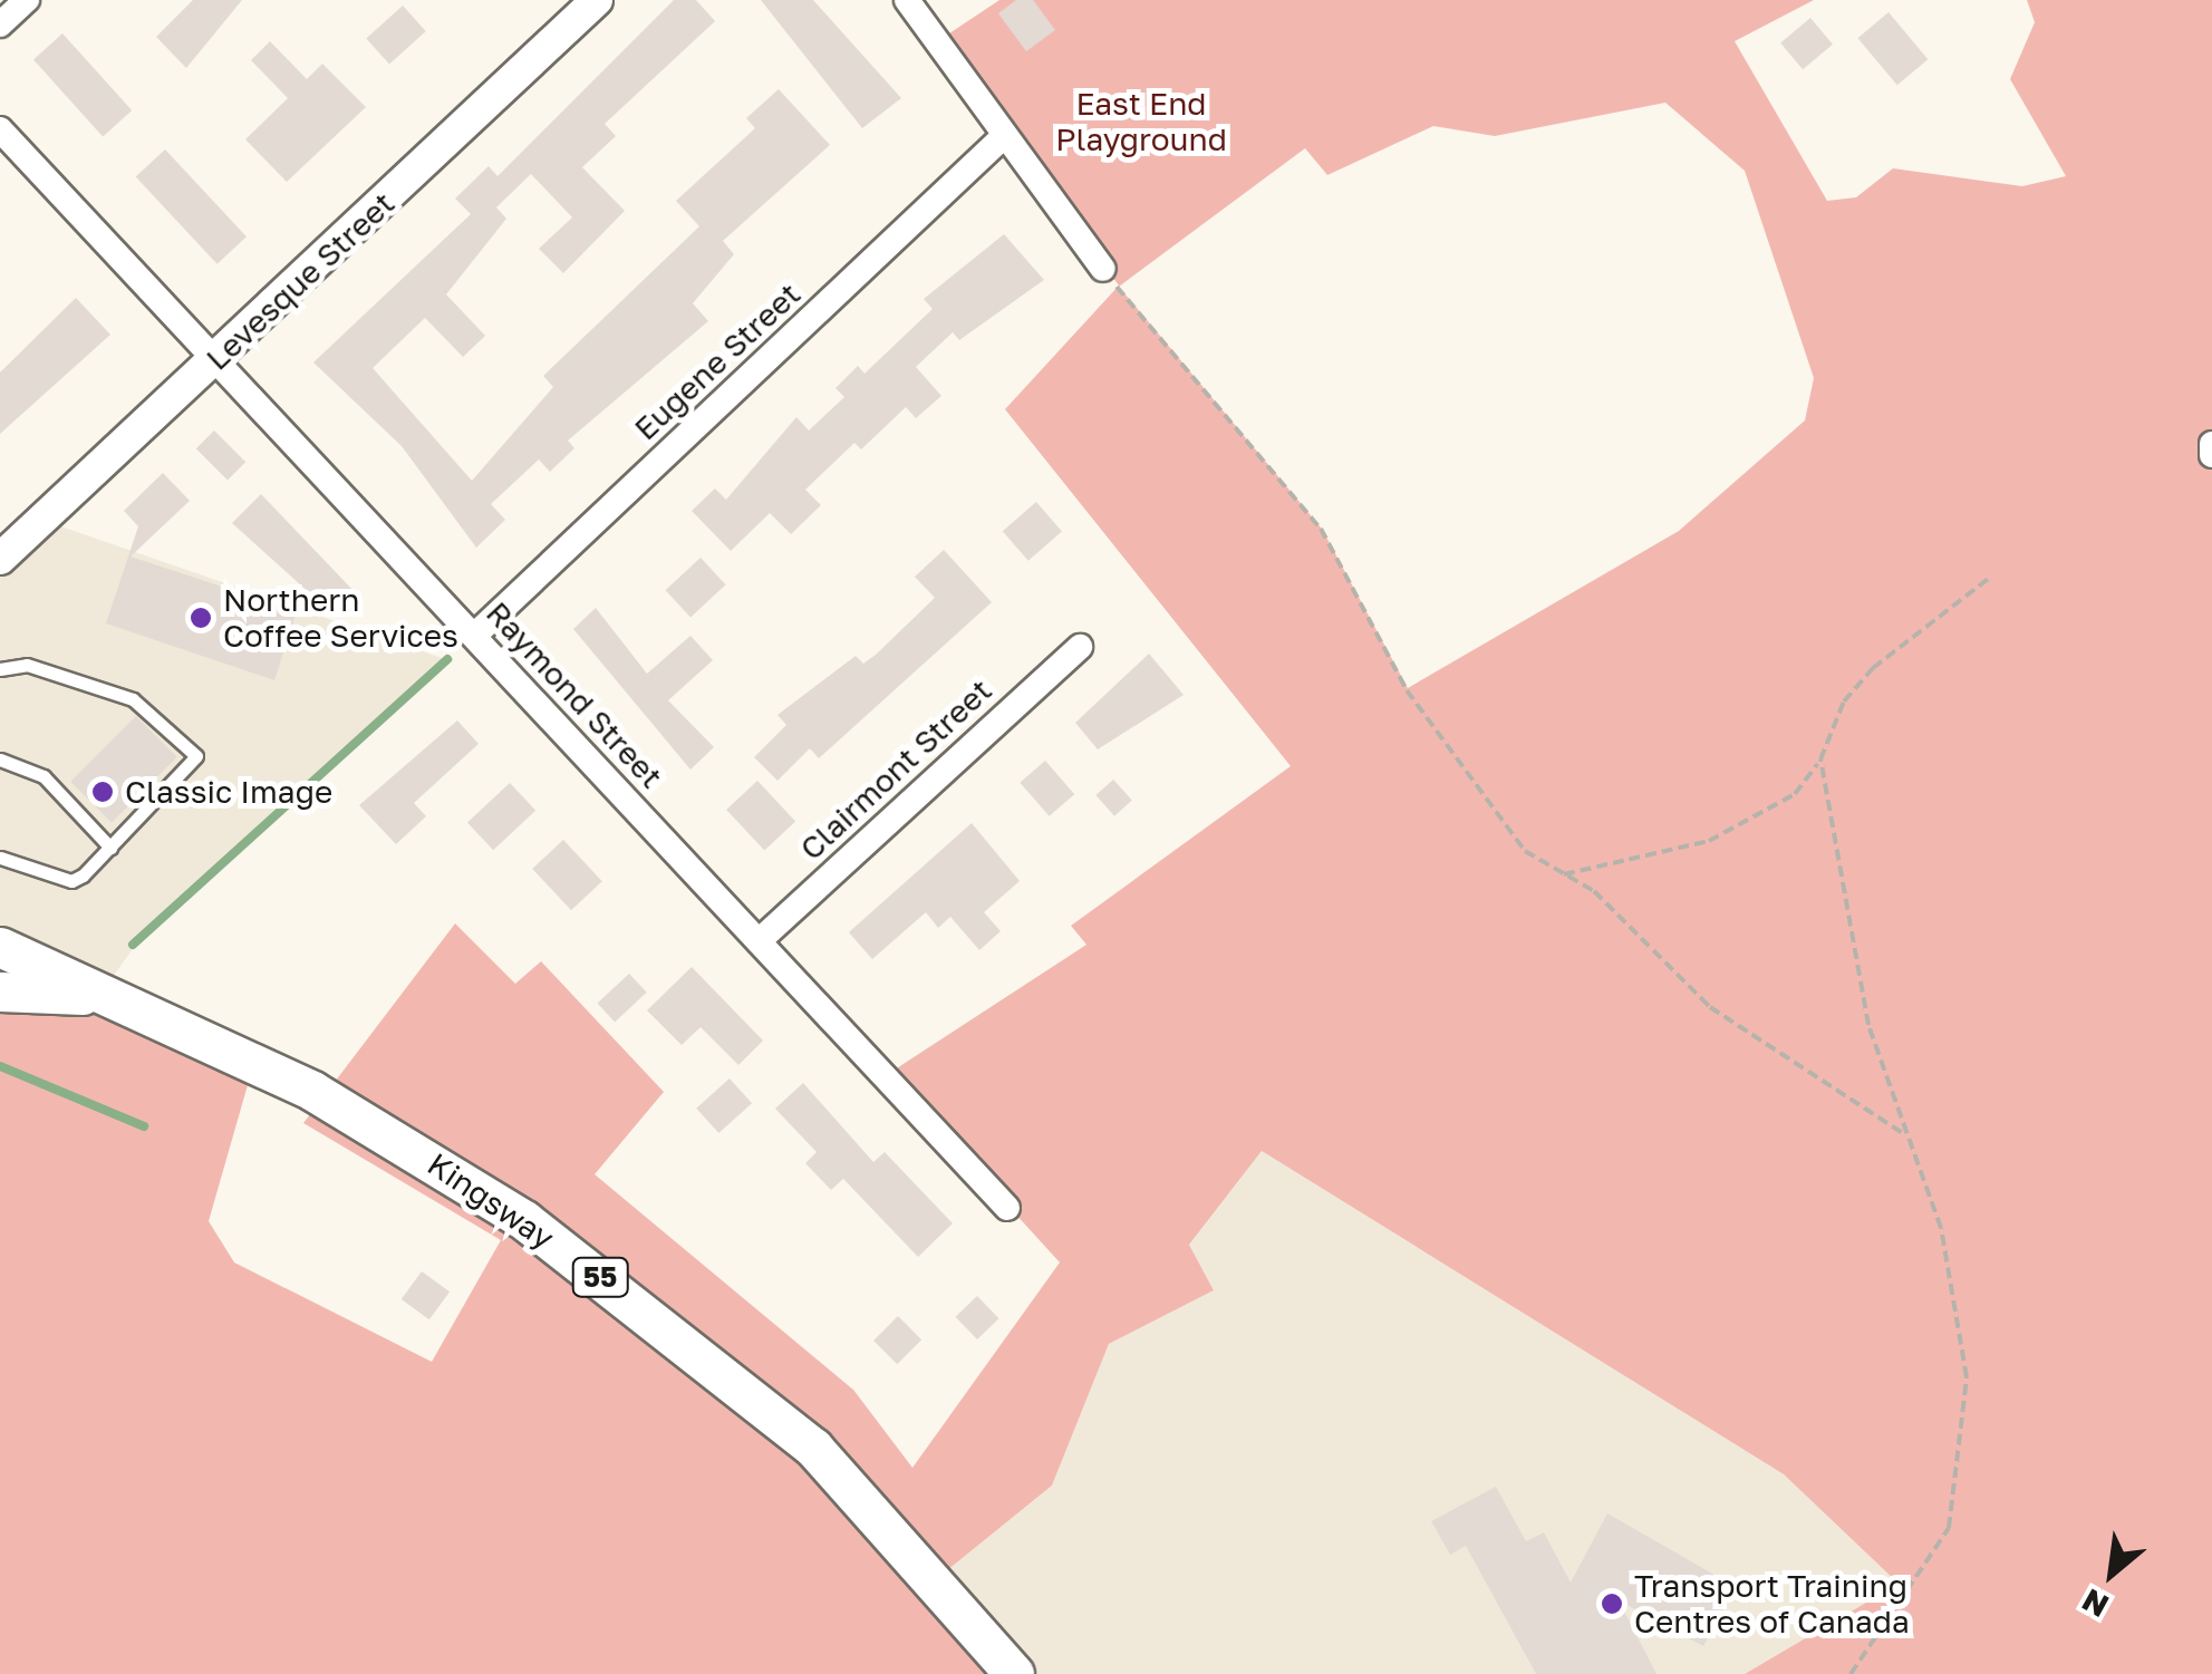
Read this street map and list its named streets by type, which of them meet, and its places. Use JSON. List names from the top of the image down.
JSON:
{
  "streets": {
    "main road": ["Kingsway", "55"],
    "street": [
      "Levesque Street",
      "Eugene Street",
      "Raymond Street",
      "Clairmont Street"
    ]
  },
  "crossings": [
    ["Levesque Street", "Raymond Street"],
    ["Eugene Street", "Raymond Street"],
    ["Raymond Street", "Clairmont Street"]
  ],
  "parks": ["East End Playground"],
  "places": ["Northern Coffee Services", "Classic Image", "Transport Training Centres of Canada"],
  "north": "bottom left"
}
